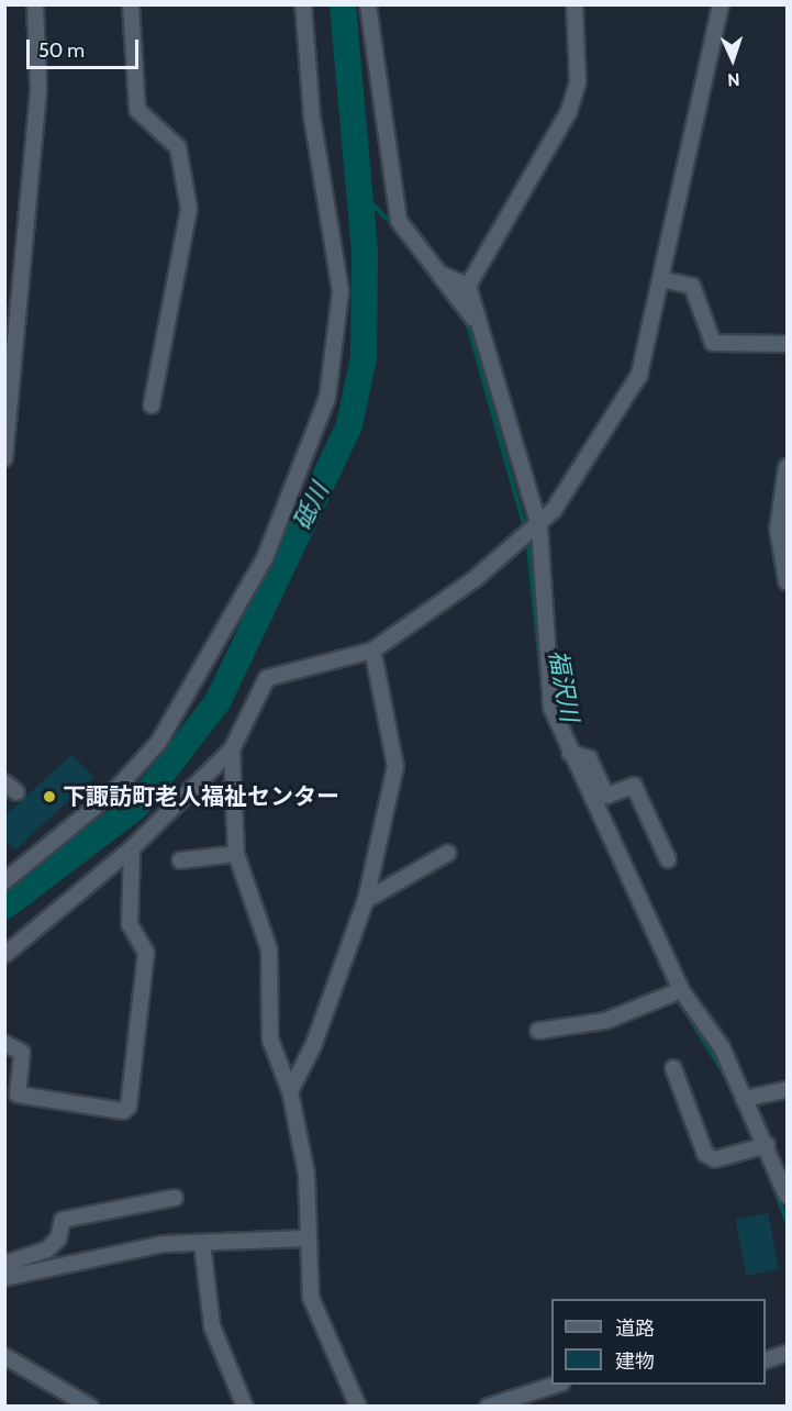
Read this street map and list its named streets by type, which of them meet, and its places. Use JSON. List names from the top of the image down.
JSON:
{
  "water": ["砥川", "福沢川"],
  "places": ["下諏訪町老人福祉センター"],
  "legend": ["道路", "建物"],
  "scale_bar": "50 m",
  "north": "bottom"
}
